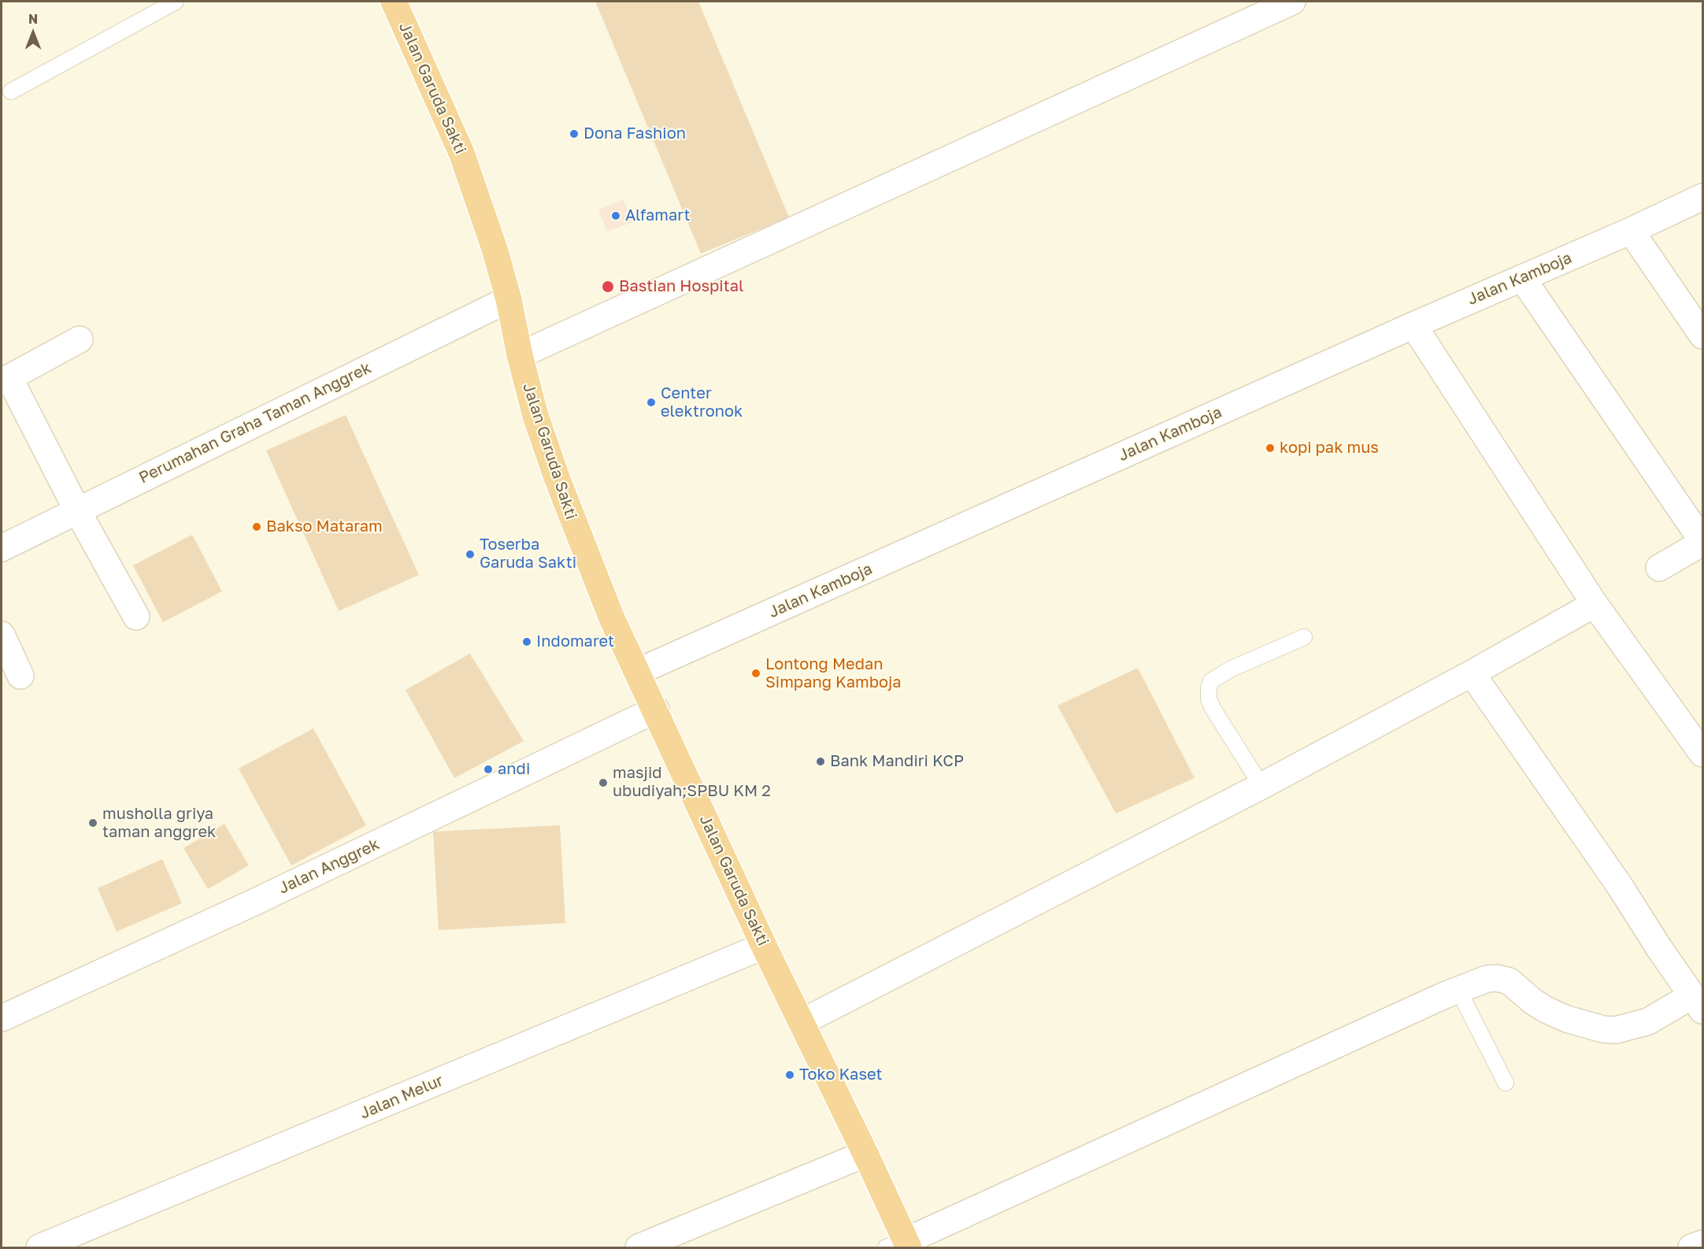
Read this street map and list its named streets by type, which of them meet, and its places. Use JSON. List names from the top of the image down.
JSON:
{
  "streets": {
    "highway": ["Jalan Garuda Sakti"],
    "street": [
      "Jalan Kamboja",
      "Perumahan Graha Taman Anggrek",
      "Jalan Anggrek",
      "Jalan Melur"
    ]
  },
  "crossings": [
    ["Jalan Garuda Sakti", "Jalan Kamboja"],
    ["Jalan Garuda Sakti", "Perumahan Graha Taman Anggrek"],
    ["Jalan Garuda Sakti", "Jalan Anggrek"],
    ["Jalan Garuda Sakti", "Jalan Melur"]
  ],
  "places": [
    "Dona Fashion",
    "Alfamart",
    "Bastian Hospital",
    "Center elektronok",
    "kopi pak mus",
    "Bakso Mataram",
    "Toserba Garuda Sakti",
    "Indomaret",
    "Lontong Medan Simpang Kamboja",
    "Bank Mandiri KCP",
    "andi",
    "masjid ubudiyah;SPBU KM 2",
    "musholla griya taman anggrek",
    "Toko Kaset"
  ],
  "north": "top"
}
